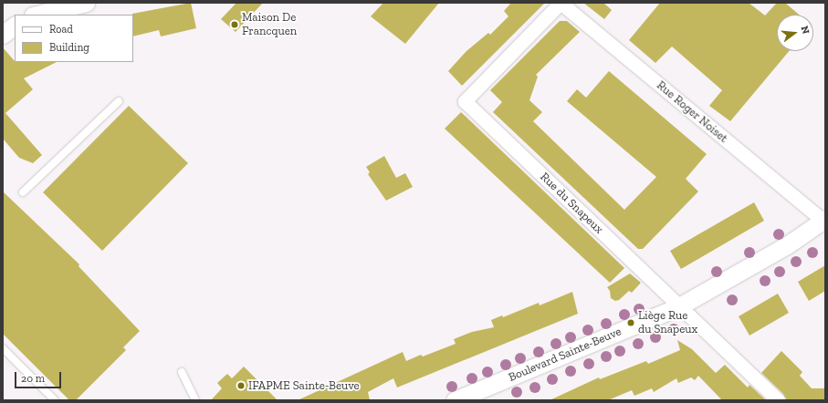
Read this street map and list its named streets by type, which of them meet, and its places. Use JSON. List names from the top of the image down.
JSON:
{
  "streets": {
    "street": ["Rue Roger Noiset", "Rue du Snapeux", "Boulevard Sainte-Beuve"]
  },
  "crossings": [
    ["Rue Roger Noiset", "Rue du Snapeux"],
    ["Rue Roger Noiset", "Boulevard Sainte-Beuve"],
    ["Rue du Snapeux", "Boulevard Sainte-Beuve"]
  ],
  "places": ["Maison De Francquen", "Liège Rue du Snapeux", "IFAPME Sainte-Beuve"],
  "legend": ["Road", "Building"],
  "scale_bar": "20 m",
  "north": "right"
}
